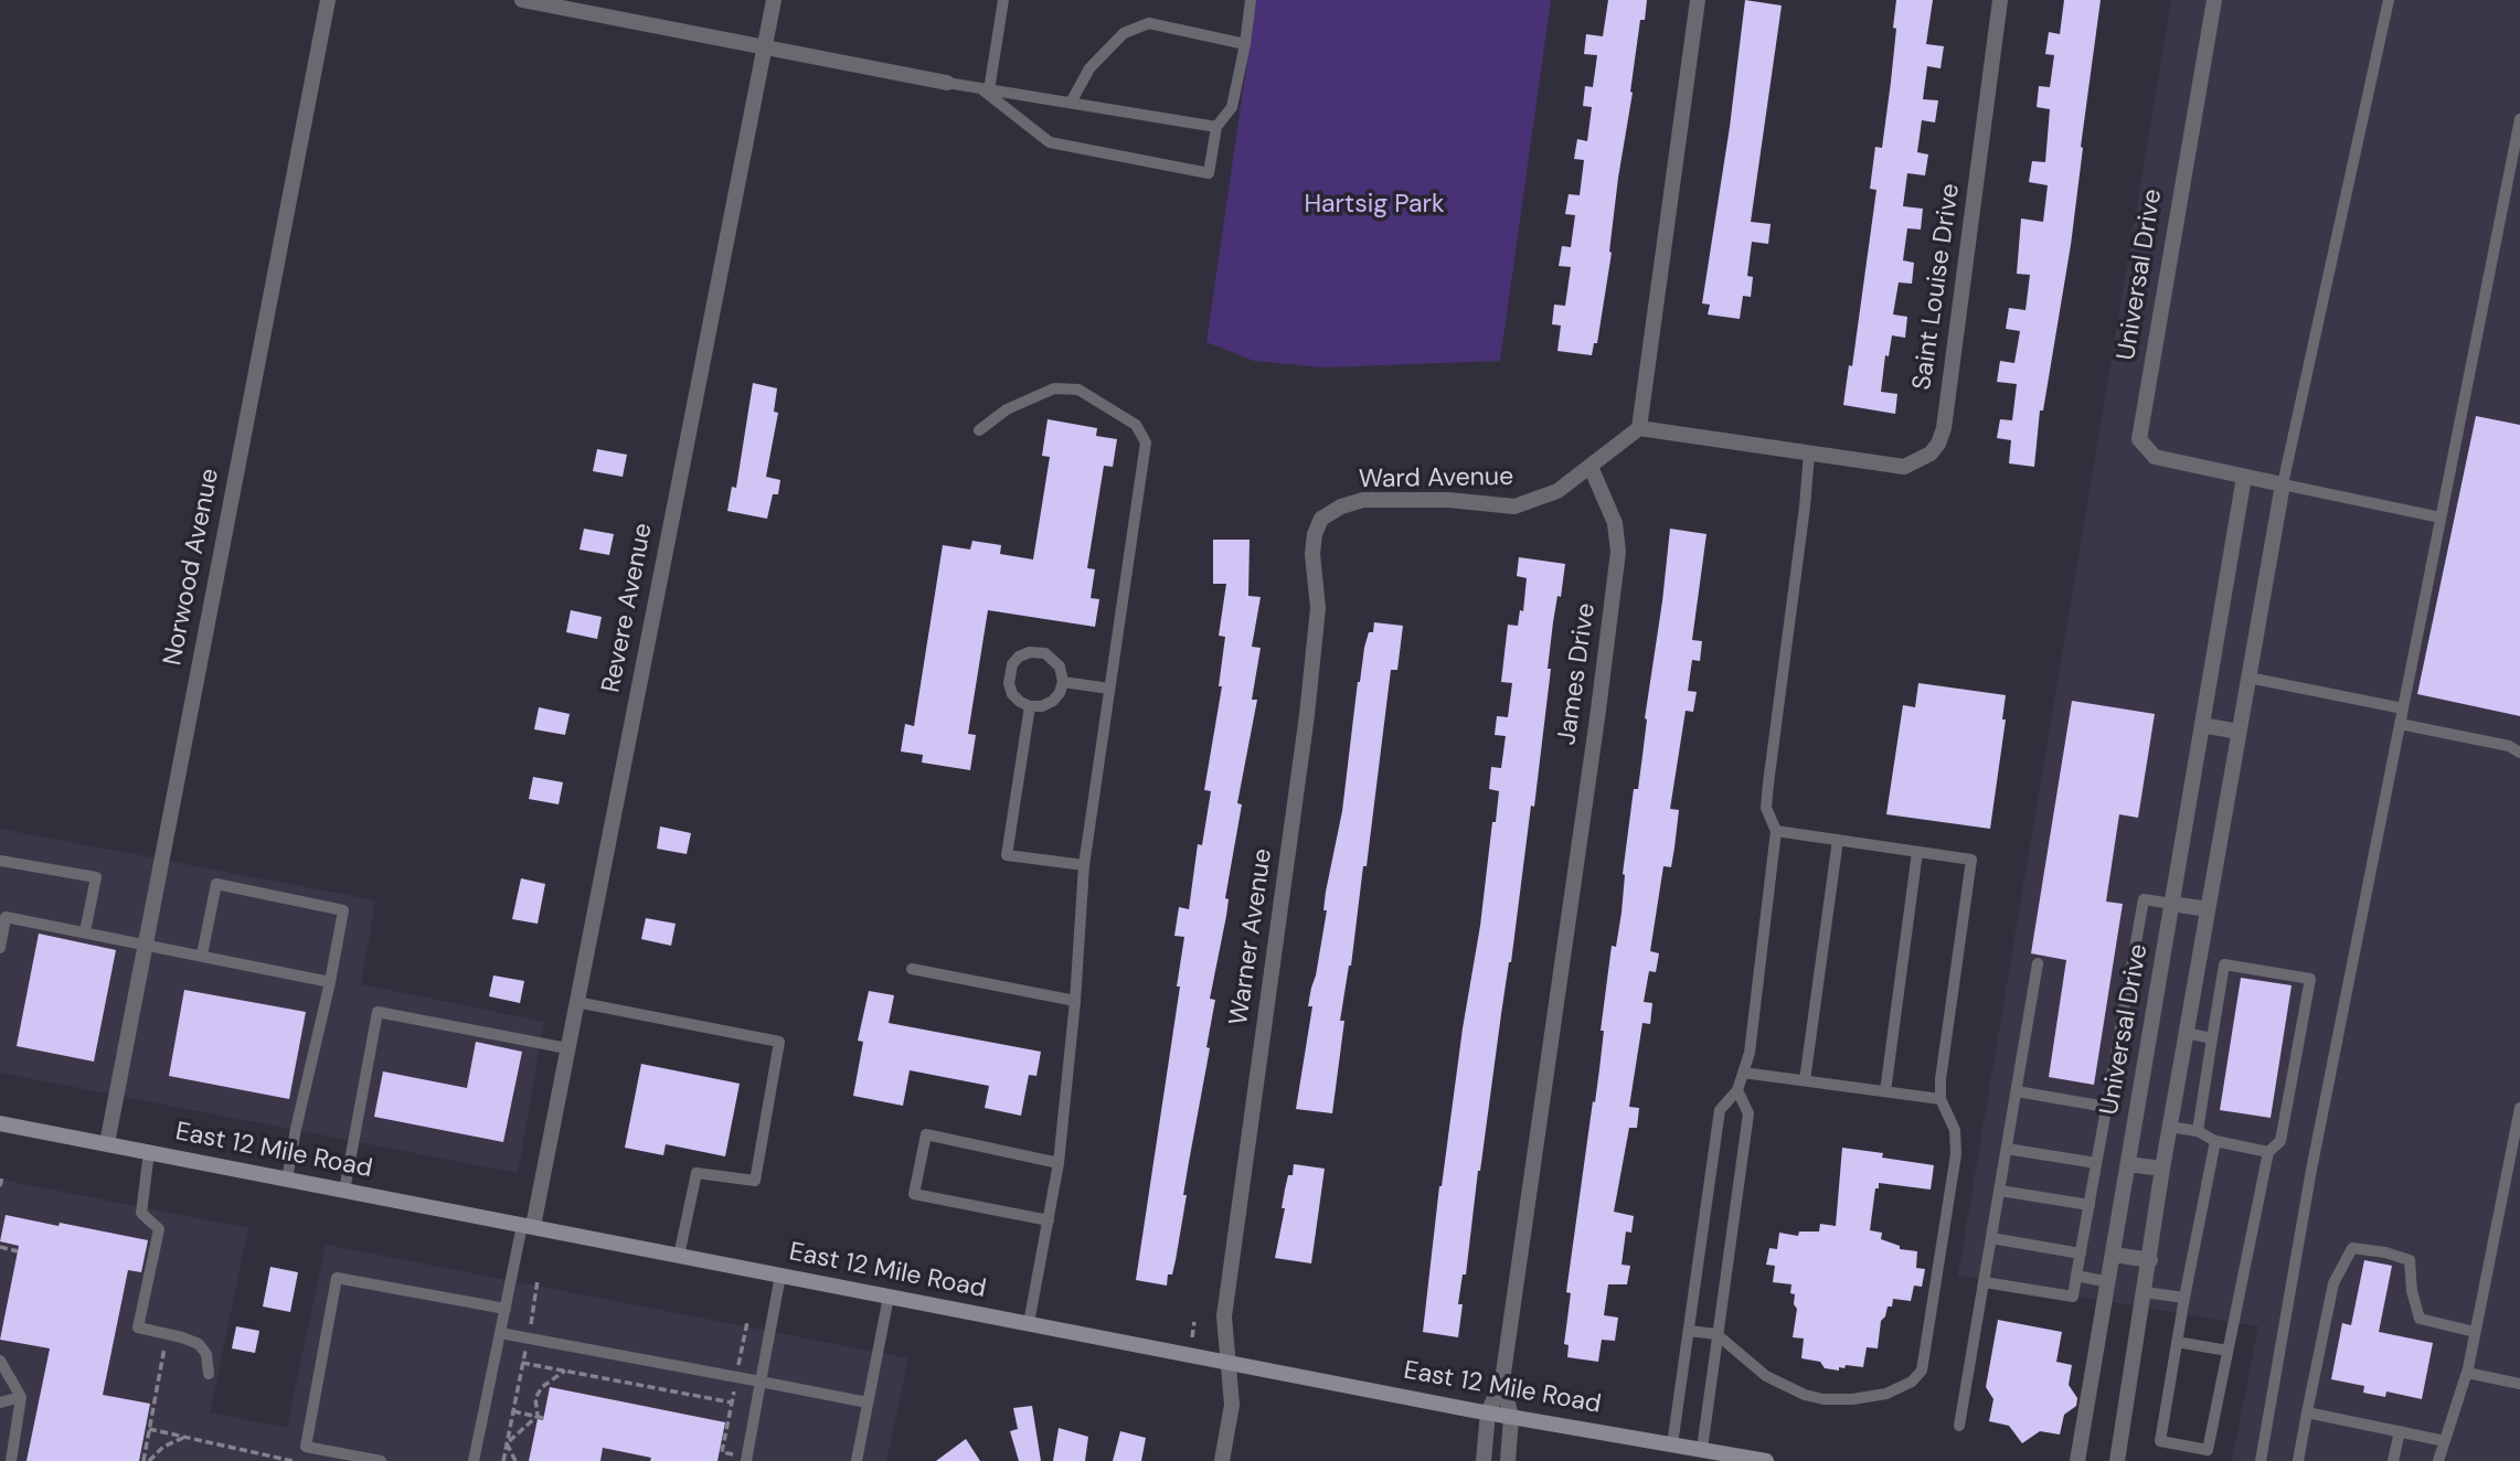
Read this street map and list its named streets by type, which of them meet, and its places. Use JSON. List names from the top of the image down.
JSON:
{
  "streets": {
    "main road": ["East 12 Mile Road"],
    "street": [
      "Universal Drive",
      "Saint Louise Drive",
      "Ward Avenue",
      "Norwood Avenue",
      "Revere Avenue",
      "James Drive",
      "Warner Avenue"
    ]
  },
  "crossings": [
    ["Ward Avenue", "James Drive"],
    ["Ward Avenue", "Warner Avenue"],
    ["Norwood Avenue", "East 12 Mile Road"],
    ["Revere Avenue", "East 12 Mile Road"],
    ["James Drive", "East 12 Mile Road"],
    ["Warner Avenue", "East 12 Mile Road"]
  ],
  "parks": ["Hartsig Park"]
}
